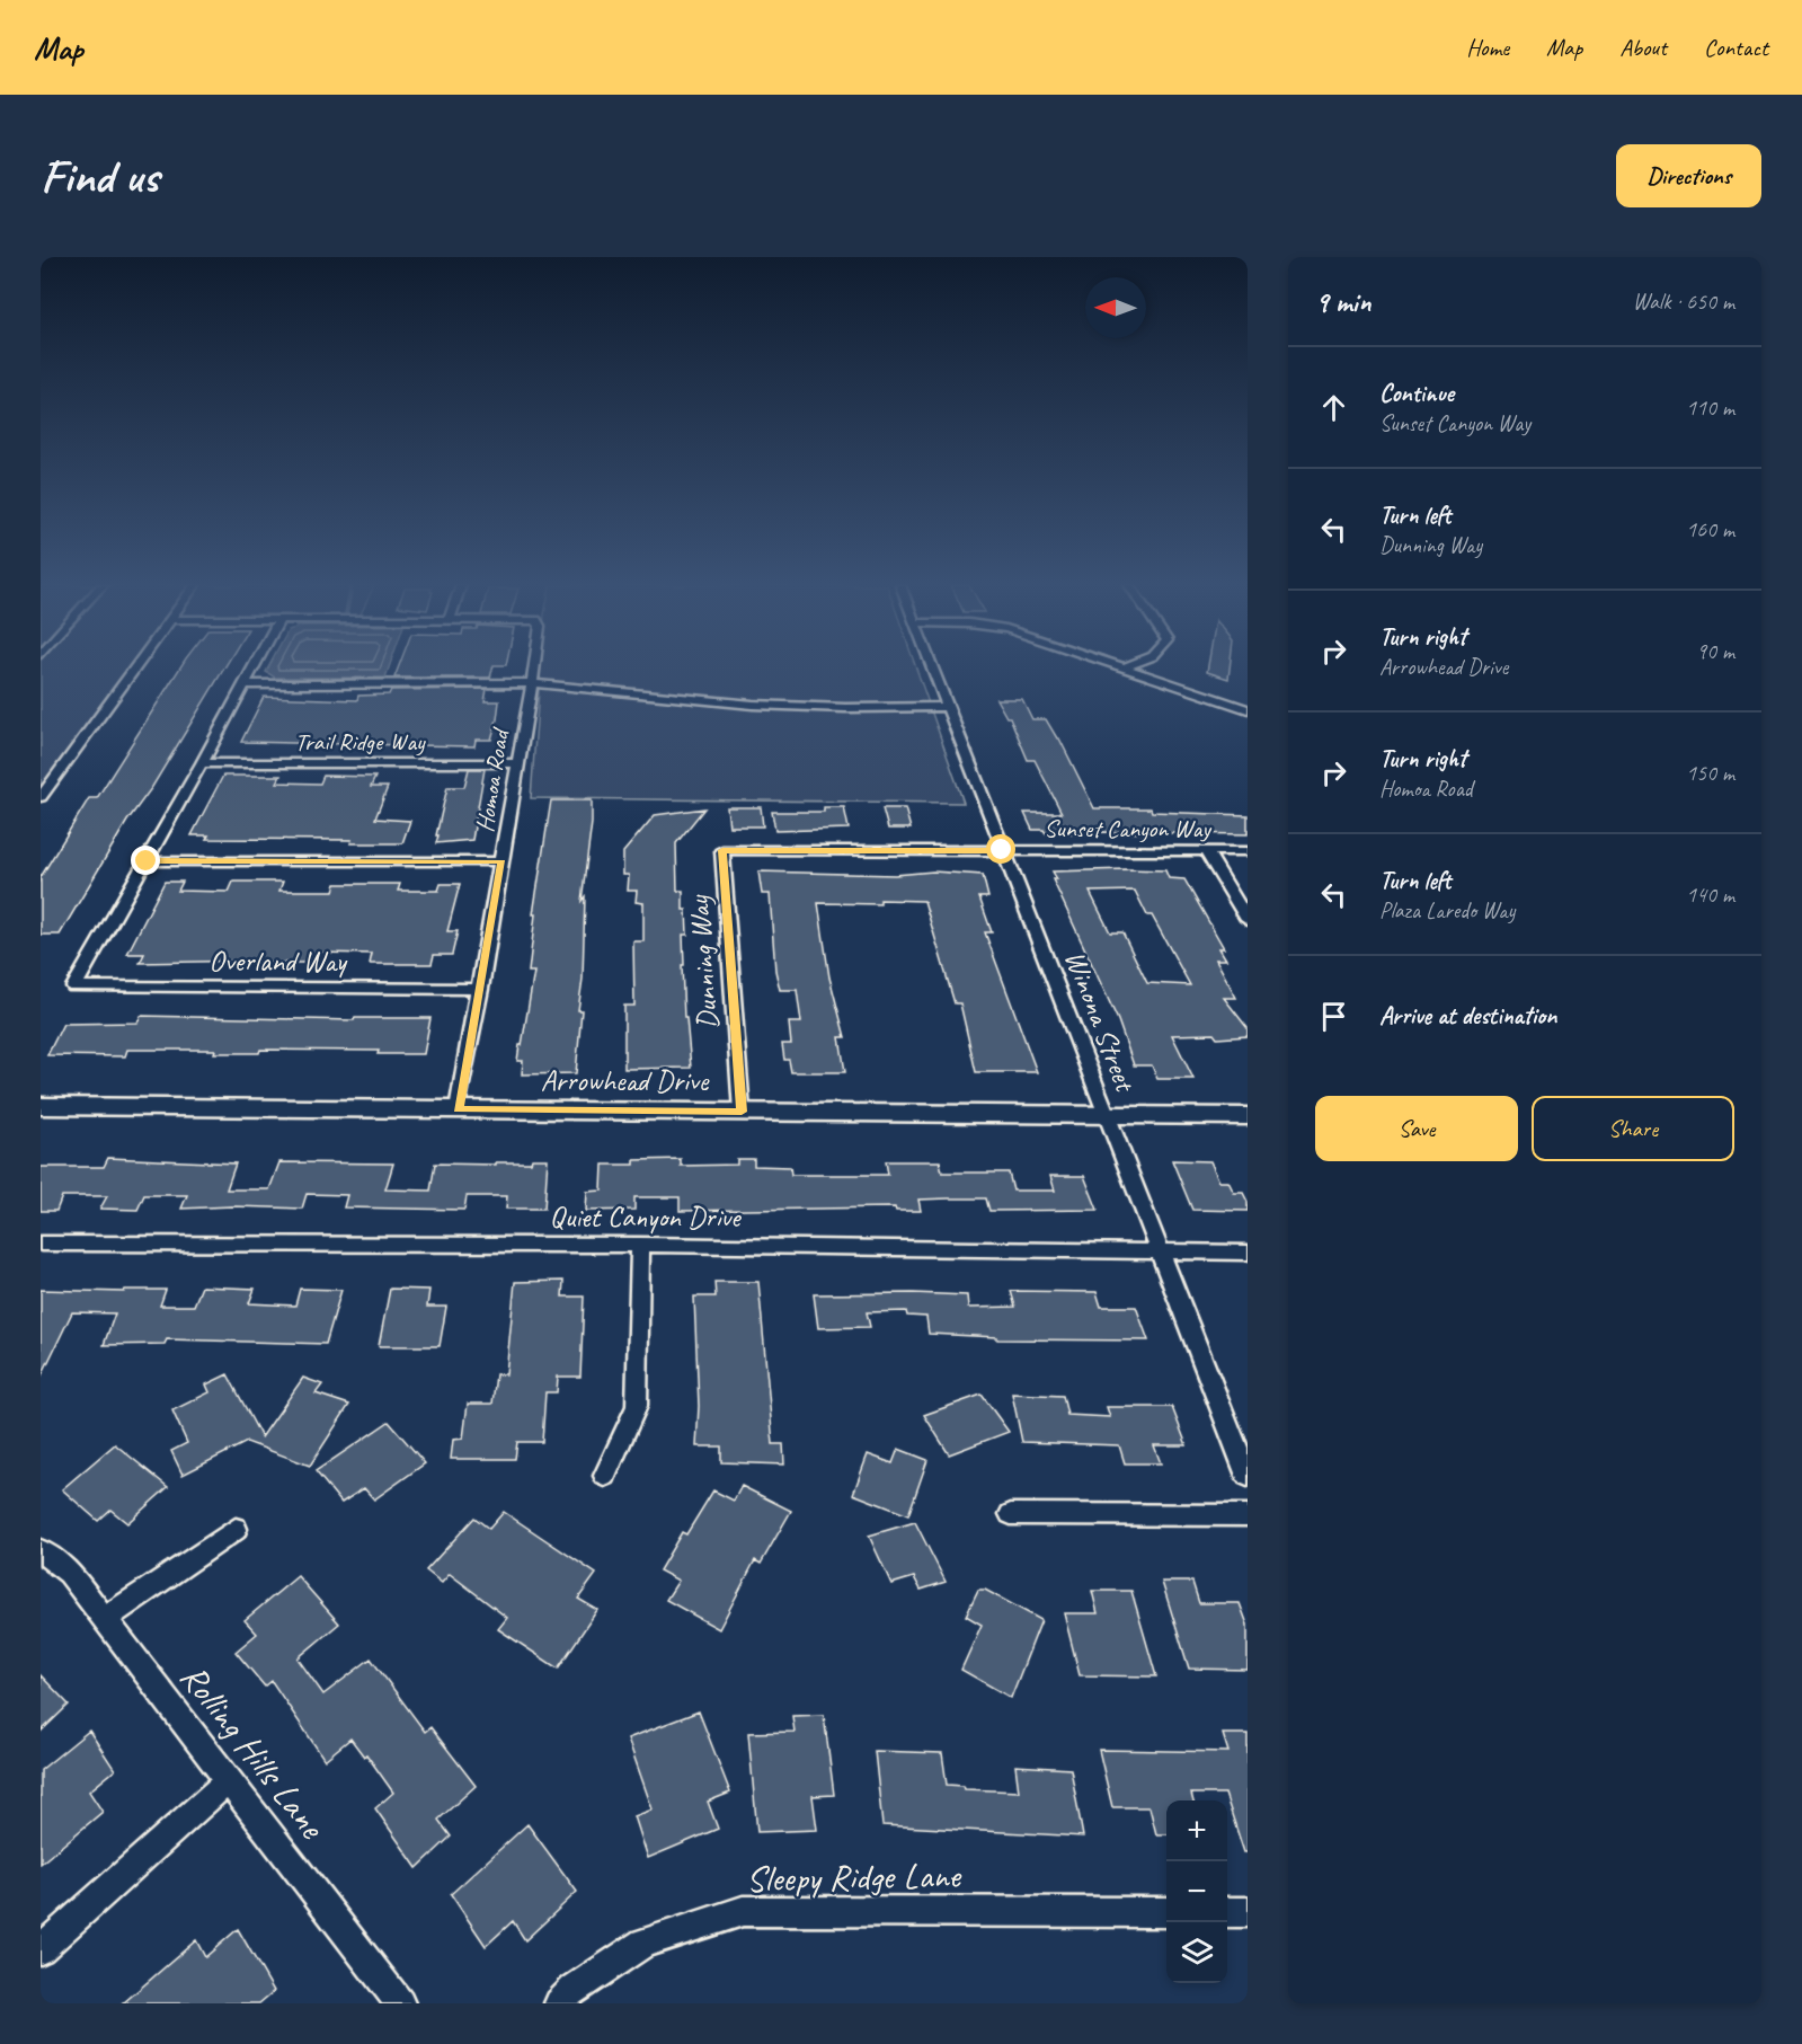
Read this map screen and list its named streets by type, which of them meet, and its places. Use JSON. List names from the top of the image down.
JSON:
{
  "streets": {
    "main road": ["Arrowhead Drive"],
    "street": [
      "Trail Ridge Way",
      "Homoa Road",
      "Sunset Canyon Way",
      "Overland Way",
      "Dunning Way",
      "Winona Street",
      "Quiet Canyon Drive",
      "Rolling Hills Lane",
      "Sleepy Ridge Lane"
    ]
  },
  "crossings": [
    ["Trail Ridge Way", "Homoa Road"],
    ["Homoa Road", "Overland Way"],
    ["Homoa Road", "Arrowhead Drive"],
    ["Sunset Canyon Way", "Dunning Way"],
    ["Sunset Canyon Way", "Winona Street"],
    ["Dunning Way", "Arrowhead Drive"],
    ["Winona Street", "Arrowhead Drive"],
    ["Winona Street", "Quiet Canyon Drive"]
  ],
  "north": "left",
  "page": {
    "header": "Map",
    "nav": [
      "Home",
      "Map",
      "About",
      "Contact"
    ],
    "buttons": [
      "Directions",
      ["Save", "Share"]
    ],
    "title": "Find us",
    "heading": ["9 min", "Walk · 650 m"],
    "list": [
      ["Continue", "Sunset Canyon Way", "110 m"],
      ["Turn left", "Dunning Way", "160 m"],
      ["Turn right", "Arrowhead Drive", "90 m"],
      ["Turn right", "Homoa Road", "150 m"],
      ["Turn left", "Plaza Laredo Way", "140 m"],
      "Arrive at destination"
    ],
    "map_buttons": ["+", "−"]
  }
}
